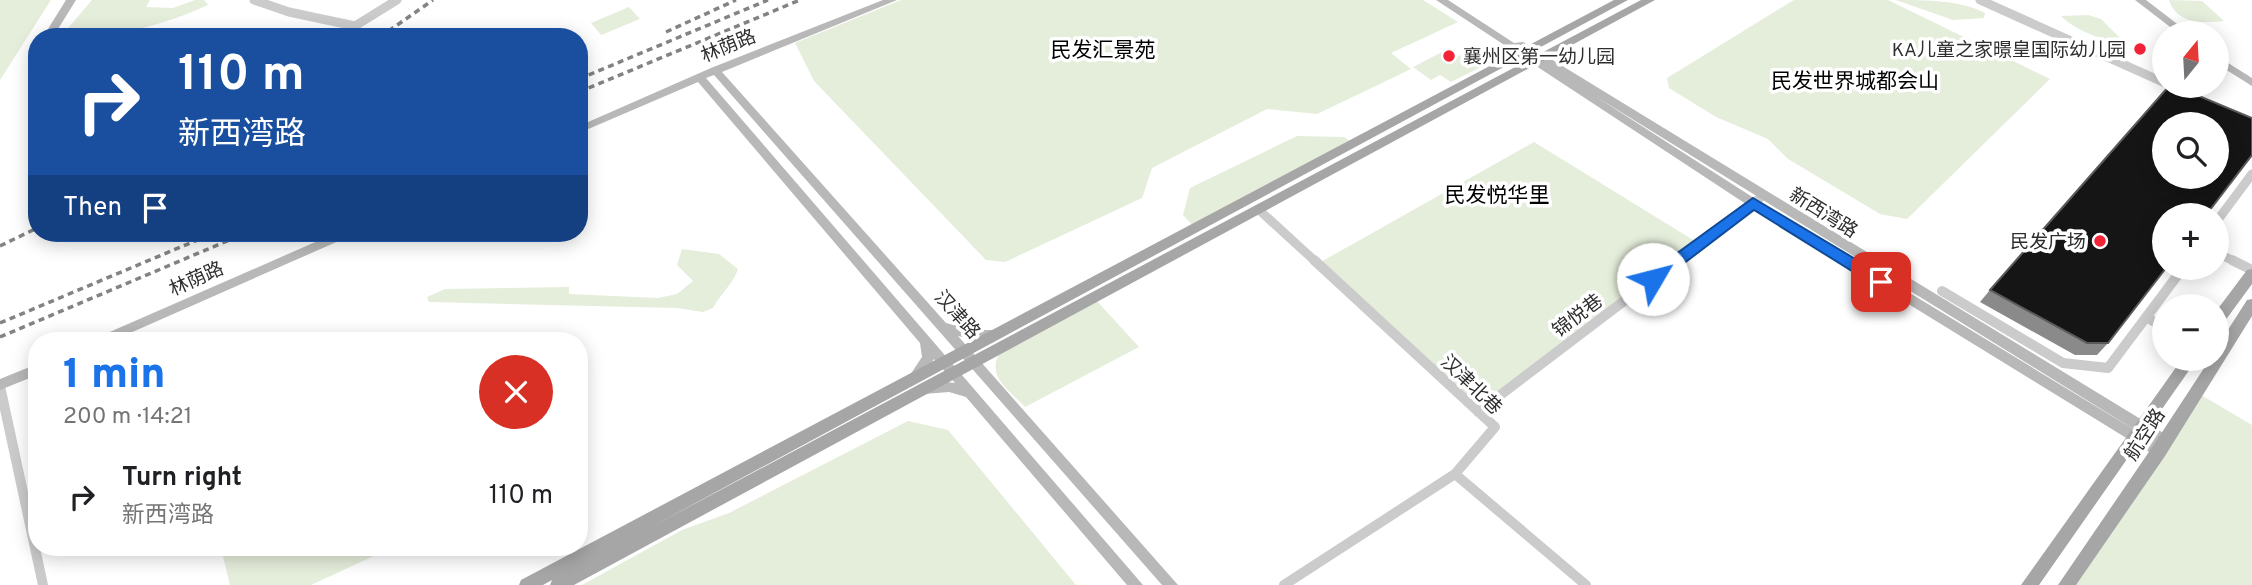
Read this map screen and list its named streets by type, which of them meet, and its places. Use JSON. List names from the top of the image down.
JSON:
{
  "streets": {
    "main road": ["航空路"],
    "street": [
      "林荫路",
      "新西湾路",
      "汉津路",
      "锦悦巷",
      "汉津北巷"
    ]
  },
  "crossings": [
    ["林荫路", "汉津路"],
    ["新西湾路", "锦悦巷"],
    ["新西湾路", "航空路"],
    ["锦悦巷", "汉津北巷"]
  ],
  "districts": ["民发·汇景苑", "民发·世界城都会山", "民发·悦华里"],
  "places": ["KA儿童之家暻皇国际幼儿园", "襄州区第一幼儿园", "民发广场"],
  "north": "top",
  "page": {
    "map_buttons": ["+", "−"],
    "turn": ["110 m", "新西湾路"],
    "then": "Then",
    "heading": ["1 min", "200 m · 14:21"],
    "list": [
      {
        "name": "Turn right",
        "note": "新西湾路",
        "value": "110 m"
      }
    ]
  }
}
